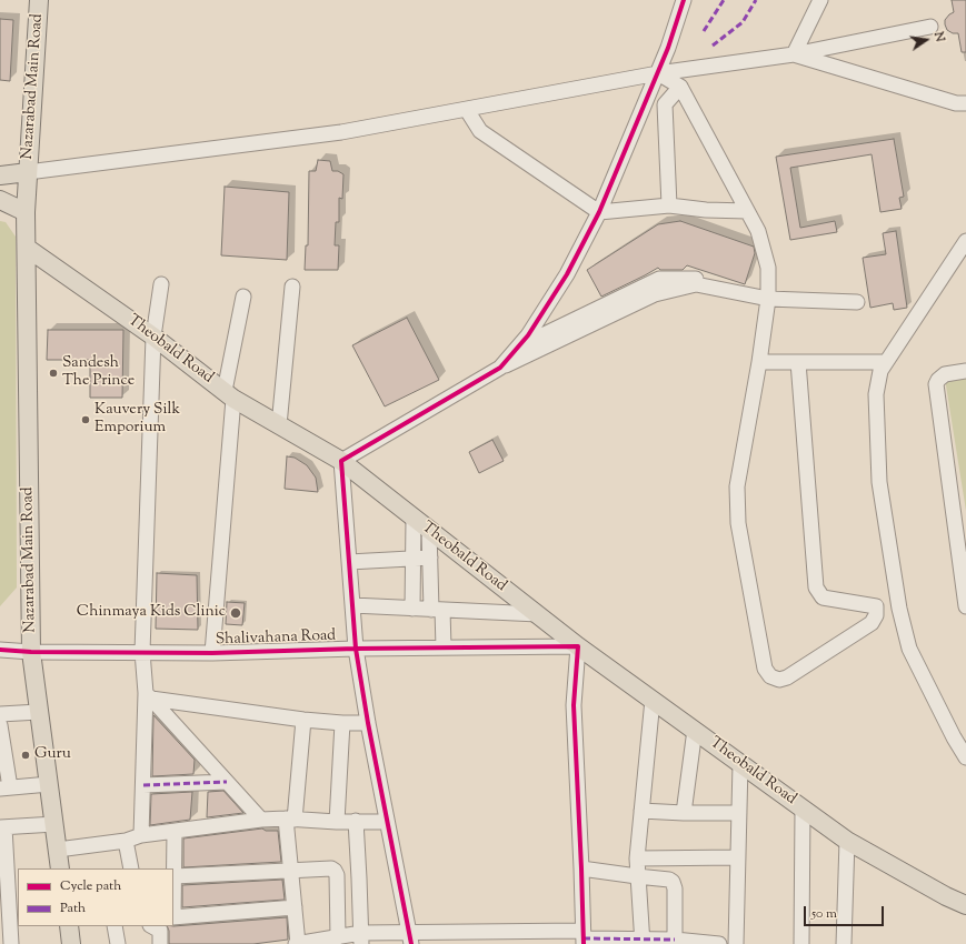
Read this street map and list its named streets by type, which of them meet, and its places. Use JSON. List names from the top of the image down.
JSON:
{
  "streets": {
    "main road": ["Nazarabad Main Road", "Theobald Road"],
    "street": ["Shalivahana Road"]
  },
  "crossings": [
    ["Nazarabad Main Road", "Theobald Road"],
    ["Nazarabad Main Road", "Shalivahana Road"],
    ["Theobald Road", "Shalivahana Road"]
  ],
  "places": [
    "Sandesh The Prince",
    "Kauvery Silk Emporium",
    "Chinmaya Kids Clinic",
    "Guru"
  ],
  "legend": ["Cycle path", "Path"],
  "scale_bar": "50 m",
  "north": "right"
}
